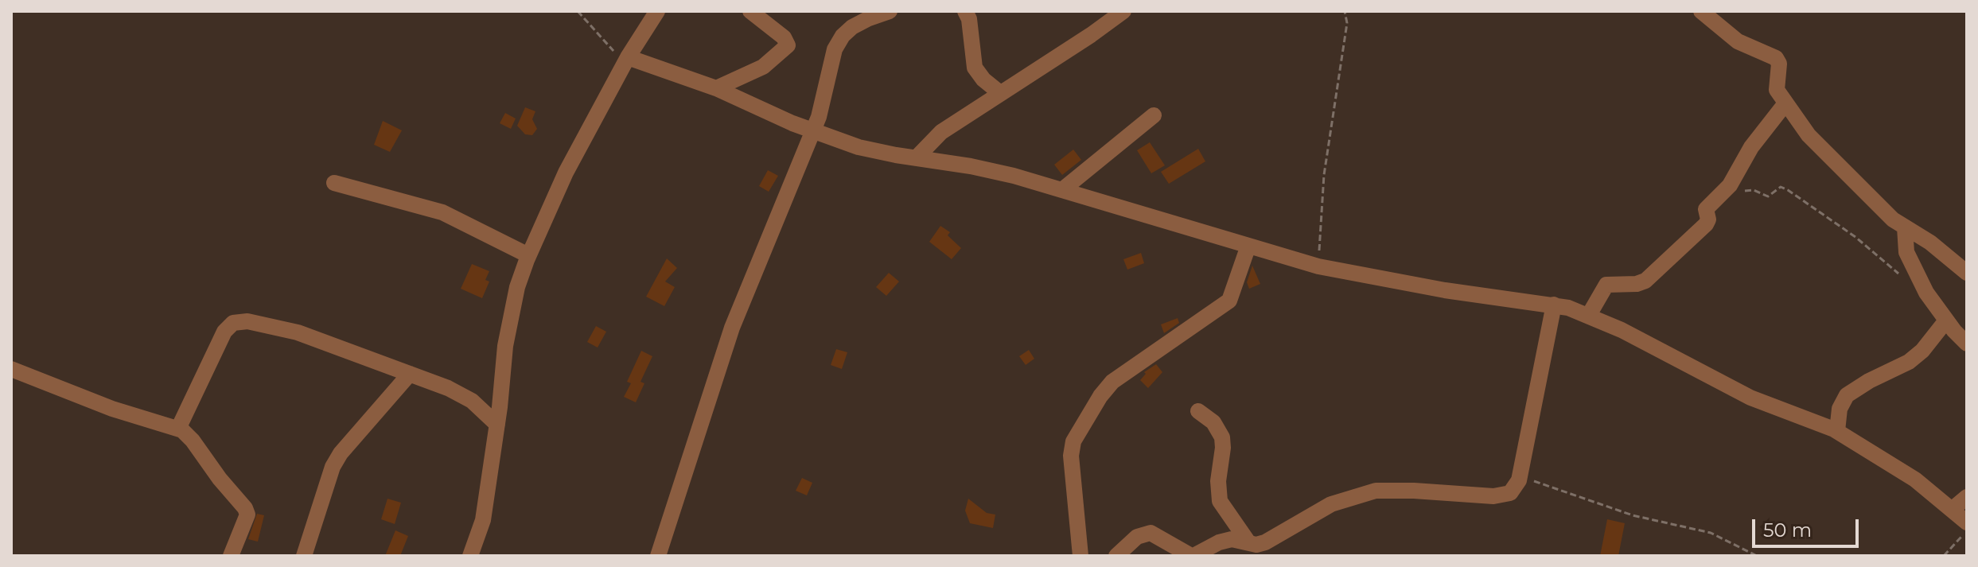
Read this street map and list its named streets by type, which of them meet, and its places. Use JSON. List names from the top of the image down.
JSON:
{
  "scale_bar": "50 m"
}
